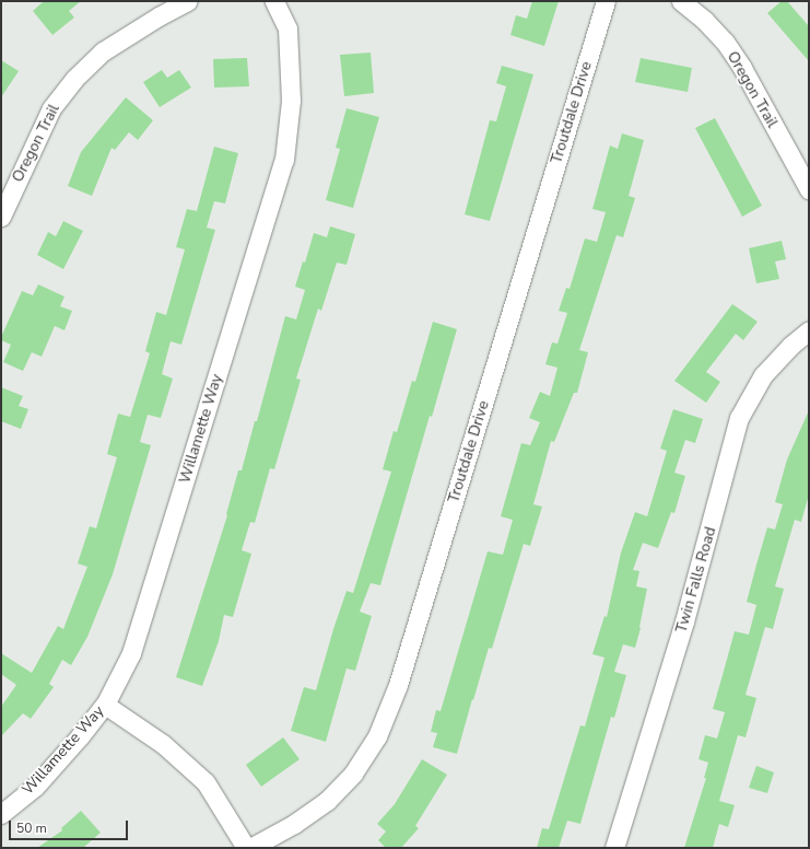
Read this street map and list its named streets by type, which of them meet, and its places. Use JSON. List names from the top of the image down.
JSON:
{
  "streets": {
    "street": [
      "Oregon Trail",
      "Troutdale Drive",
      "Willamette Way",
      "Twin Falls Road"
    ]
  },
  "scale_bar": "50 m"
}
